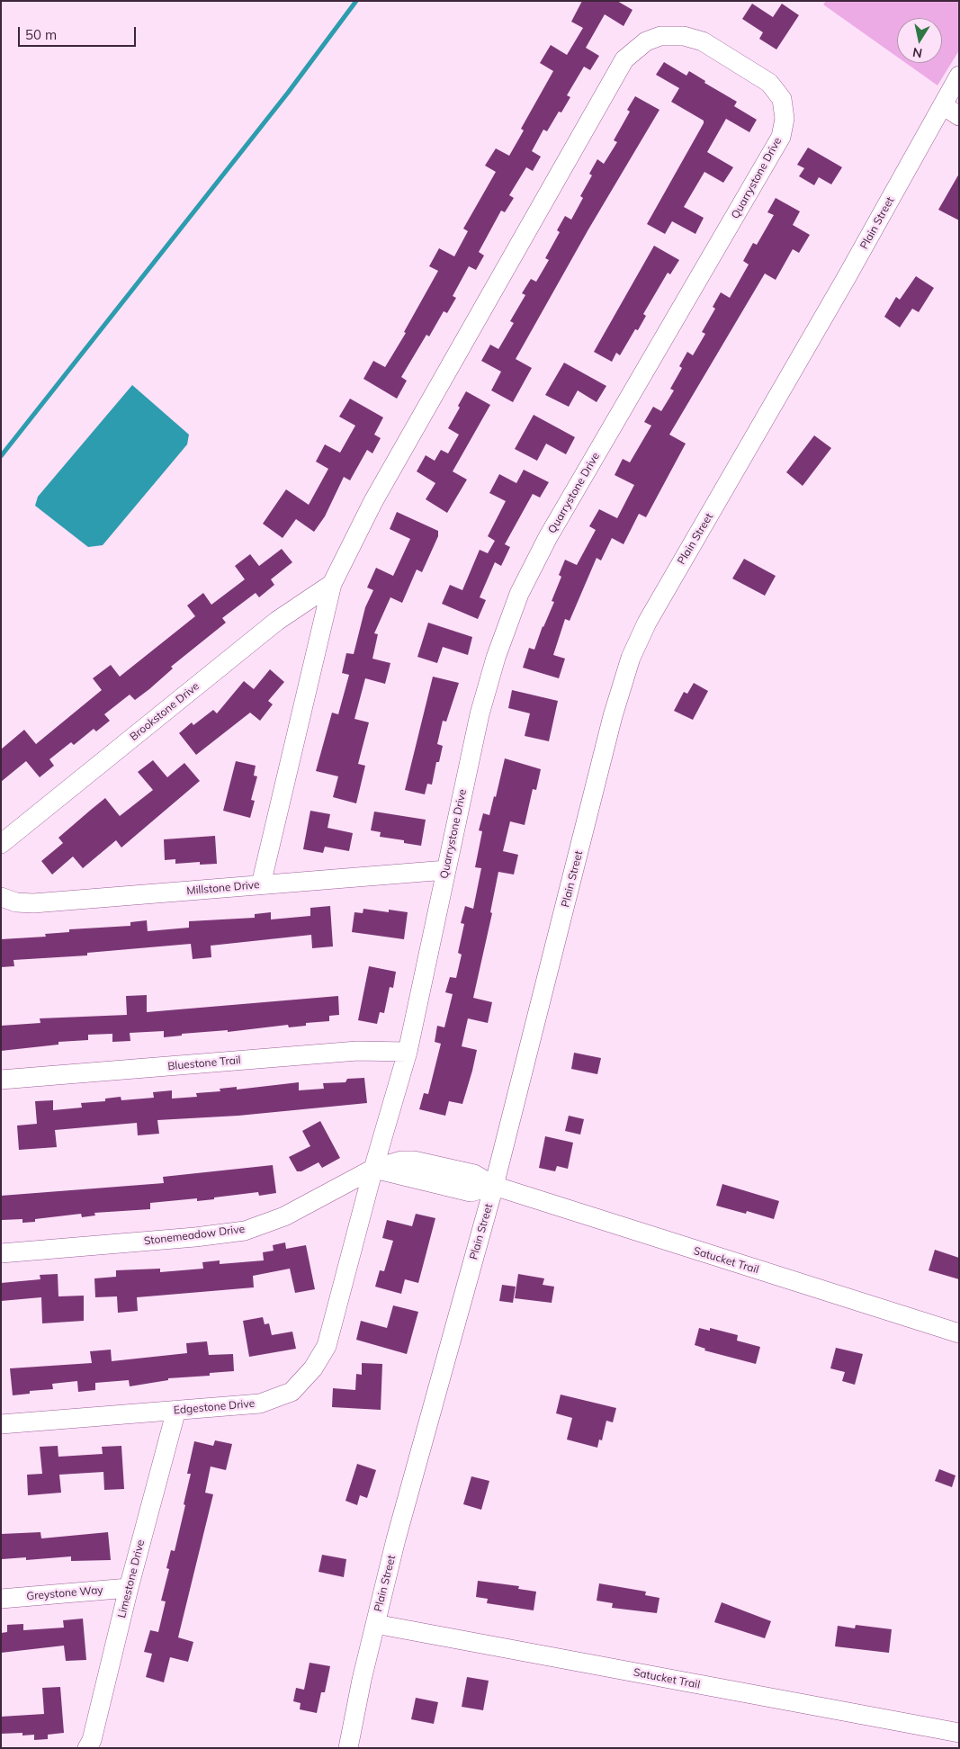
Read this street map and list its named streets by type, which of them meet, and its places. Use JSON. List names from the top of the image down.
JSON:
{
  "streets": {
    "street": [
      "Quarrystone Drive",
      "Plain Street",
      "Brookstone Drive",
      "Millstone Drive",
      "Bluestone Trail",
      "Stonemeadow Drive",
      "Satucket Trail",
      "Edgestone Drive",
      "Limestone Drive",
      "Greystone Way"
    ]
  },
  "crossings": [
    ["Quarrystone Drive", "Brookstone Drive"],
    ["Quarrystone Drive", "Millstone Drive"],
    ["Quarrystone Drive", "Bluestone Trail"],
    ["Quarrystone Drive", "Stonemeadow Drive"],
    ["Quarrystone Drive", "Edgestone Drive"],
    ["Plain Street", "Satucket Trail"],
    ["Stonemeadow Drive", "Edgestone Drive"],
    ["Edgestone Drive", "Limestone Drive"],
    ["Limestone Drive", "Greystone Way"]
  ],
  "scale_bar": "50 m",
  "north": "bottom"
}
